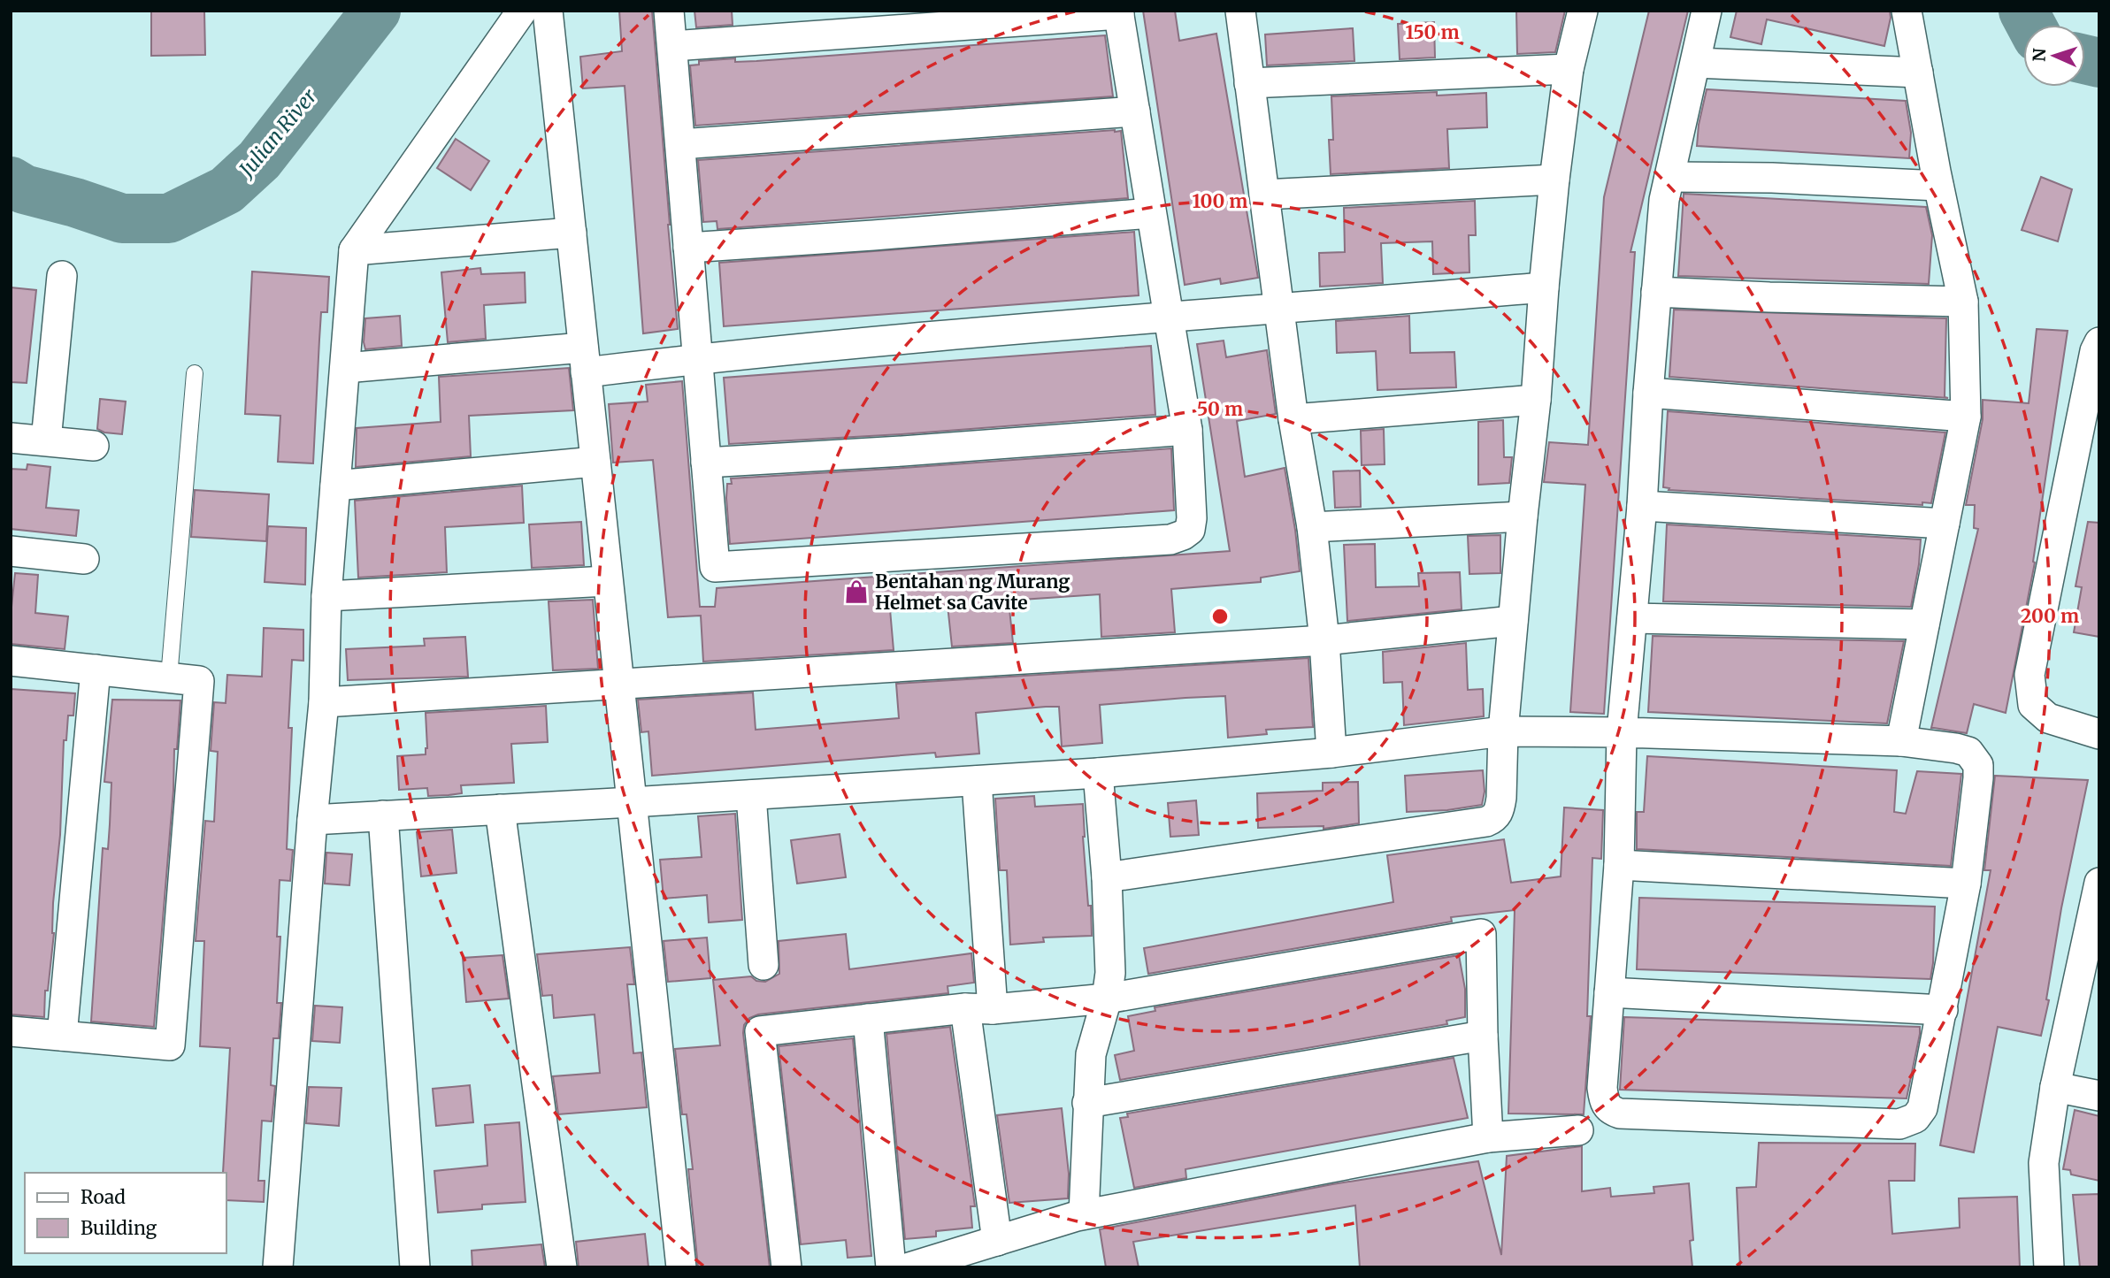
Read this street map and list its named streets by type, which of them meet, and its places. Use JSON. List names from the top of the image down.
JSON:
{
  "water": ["Julian River"],
  "places": {
    "shop": ["Bentahan ng Murang Helmet sa Cavite"]
  },
  "legend": ["Road", "Building"],
  "north": "left",
  "rings": [
    "150 m",
    "100 m",
    "50 m",
    "200 m"
  ]
}
